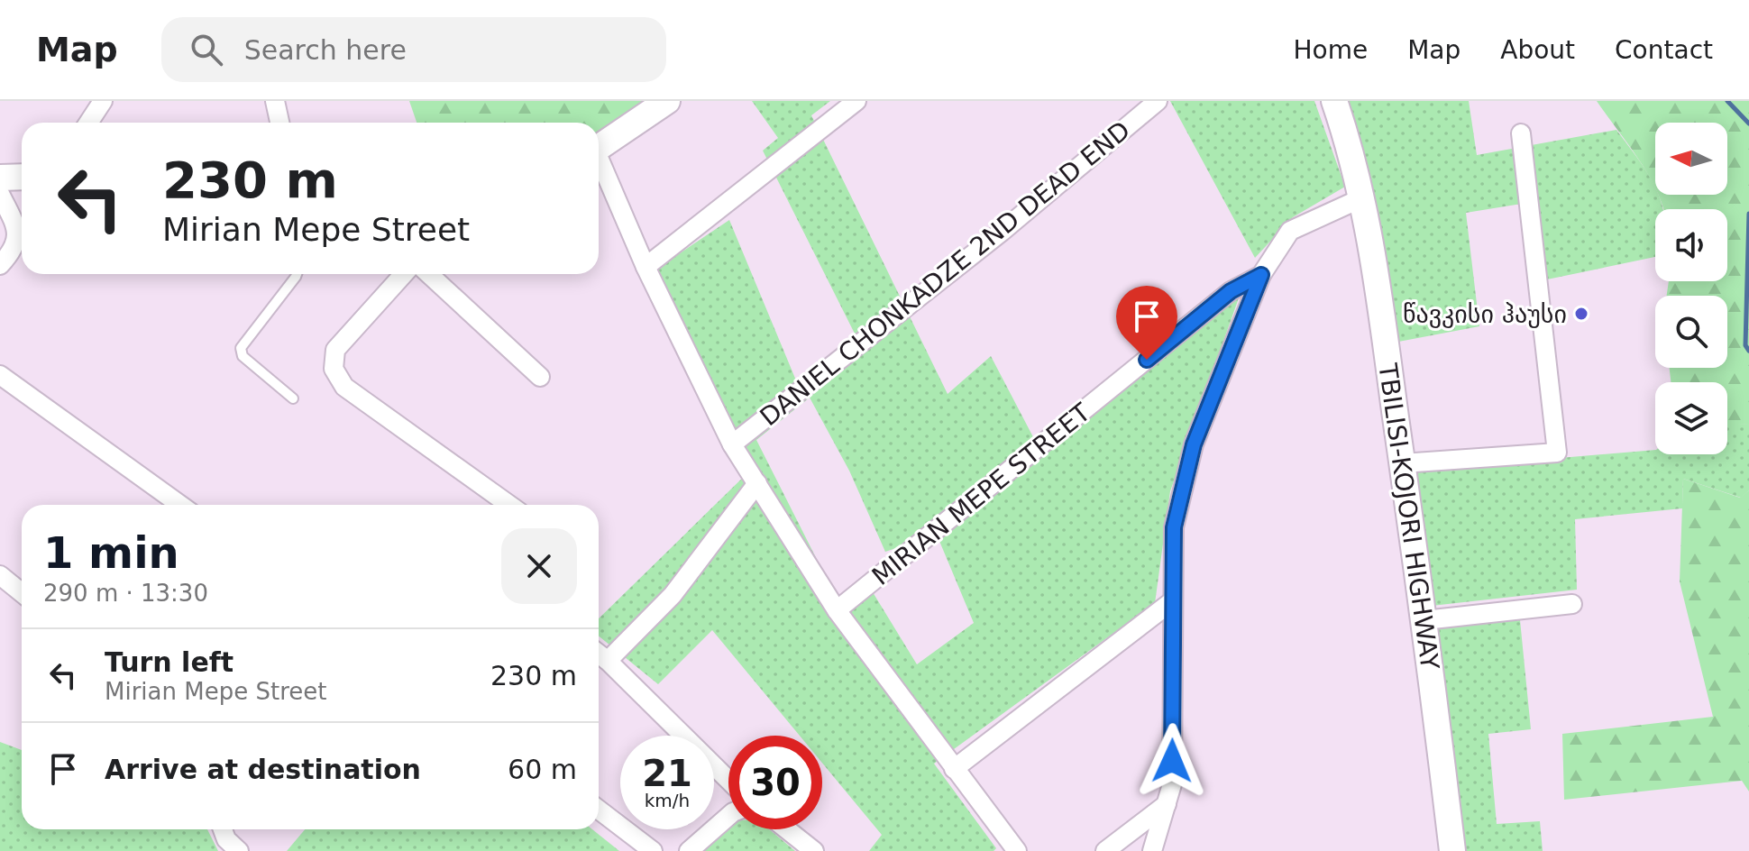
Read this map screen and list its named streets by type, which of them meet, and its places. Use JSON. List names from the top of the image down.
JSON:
{
  "streets": {
    "main road": ["TBILISI-KOJORI HIGHWAY"],
    "street": ["DANIEL CHONKADZE 2ND DEAD END", "MIRIAN MEPE STREET"]
  },
  "crossings": [
    ["MIRIAN MEPE STREET", "TBILISI-KOJORI HIGHWAY"]
  ],
  "places": ["წავკისი ჰაუსი"],
  "north": "left",
  "page": {
    "header": "Map",
    "search": "Search here",
    "nav": [
      "Home",
      "Map",
      "About",
      "Contact"
    ],
    "turn": ["230 m", "Mirian Mepe Street"],
    "heading": ["1 min", "290 m · 13:30"],
    "list": [
      {
        "name": "Turn left",
        "note": "Mirian Mepe Street",
        "value": "230 m"
      },
      {
        "name": "Arrive at destination",
        "value": "60 m"
      }
    ],
    "speed": "21 km/h",
    "limit": "30"
  }
}
